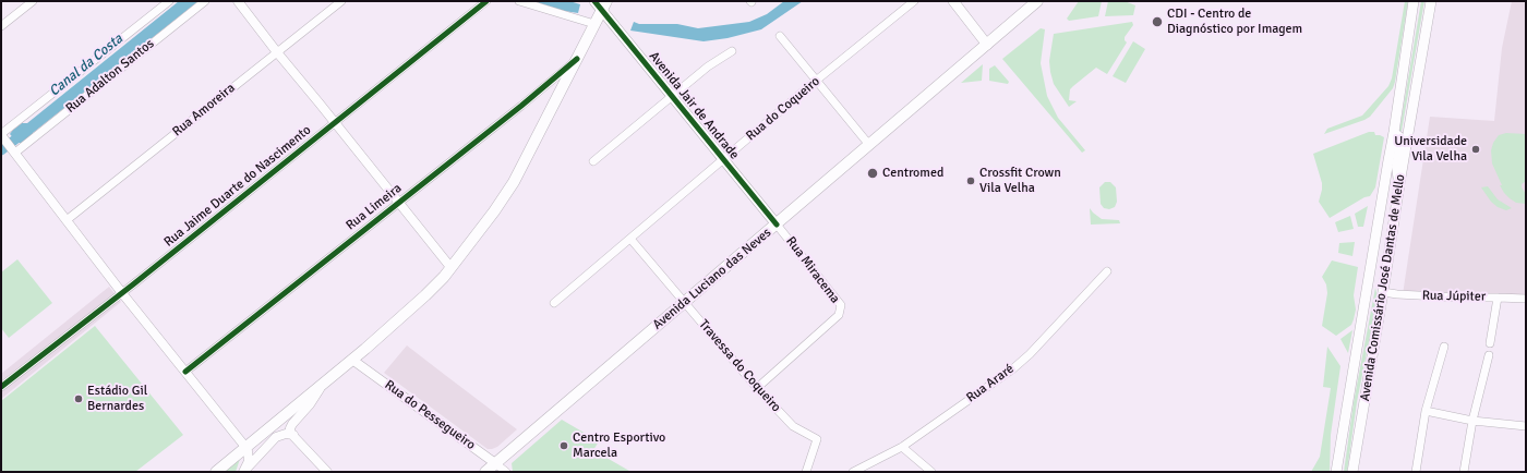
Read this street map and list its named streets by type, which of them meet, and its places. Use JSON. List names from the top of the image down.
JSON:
{
  "streets": {
    "main road": ["Avenida Jair de Andrade", "Avenida Luciano das Neves", "Avenida Comissário José Dantas de Mello"],
    "street": [
      "Rua Adalton Santos",
      "Rua do Coqueiro",
      "Rua Amoreira",
      "Rua Jaime Duarte do Nascimento",
      "Rua Limeira",
      "Rua Miracema",
      "Rua Júpiter",
      "Travessa do Coqueiro",
      "Rua Araré",
      "Rua do Pessegueiro"
    ]
  },
  "crossings": [
    ["Avenida Jair de Andrade", "Rua do Coqueiro"],
    ["Avenida Jair de Andrade", "Rua Miracema"],
    ["Avenida Jair de Andrade", "Avenida Luciano das Neves"],
    ["Rua do Coqueiro", "Travessa do Coqueiro"],
    ["Rua Miracema", "Avenida Luciano das Neves"],
    ["Rua Miracema", "Travessa do Coqueiro"],
    ["Avenida Luciano das Neves", "Travessa do Coqueiro"],
    ["Avenida Luciano das Neves", "Rua do Pessegueiro"],
    ["Avenida Comissário José Dantas de Mello", "Rua Júpiter"]
  ],
  "water": ["Canal da Costa"],
  "places": [
    "CDI - Centro de Diagnóstico por Imagem",
    "Universidade Vila Velha",
    "Centromed",
    "Crossfit Crown Vila Velha",
    "Estádio Gil Bernardes",
    "Centro Esportivo Marcela"
  ]
}
